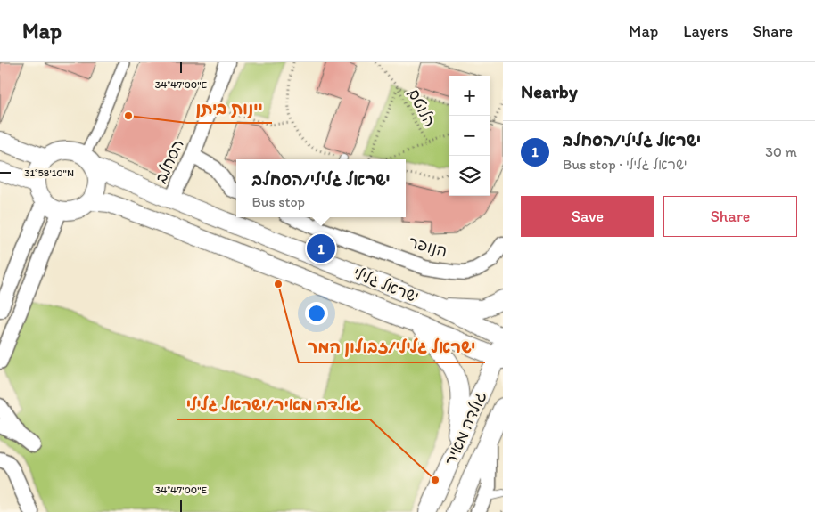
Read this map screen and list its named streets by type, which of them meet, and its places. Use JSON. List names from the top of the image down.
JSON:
{
  "streets": {
    "street": [
      "הסחלב",
      "הנופר",
      "ישראל גלילי",
      "גולדה מאיר"
    ],
    "path": ["הלוטם"]
  },
  "crossings": [
    ["הסחלב", "ישראל גלילי"],
    ["ישראל גלילי", "גולדה מאיר"]
  ],
  "places": ["יינות ביתן", "ישראל גלילי/זבולון המר", "גולדה מאיר/ישראל גלילי"],
  "page": {
    "header": "Map",
    "nav": ["Map", "Layers", "Share"],
    "heading": "Nearby",
    "map_buttons": ["+", "−"],
    "list": [
      {
        "mark": "1",
        "name": "ישראל גלילי/הסחלב",
        "note": "Bus stop · ישראל גלילי",
        "value": "30 m"
      }
    ],
    "popup": ["ישראל גלילי/הסחלב", "Bus stop"],
    "buttons": ["Save", "Share"],
    "pins": "1"
  },
  "coordinates": ["34°47'00\"E", "31°58'10\"N"]
}
